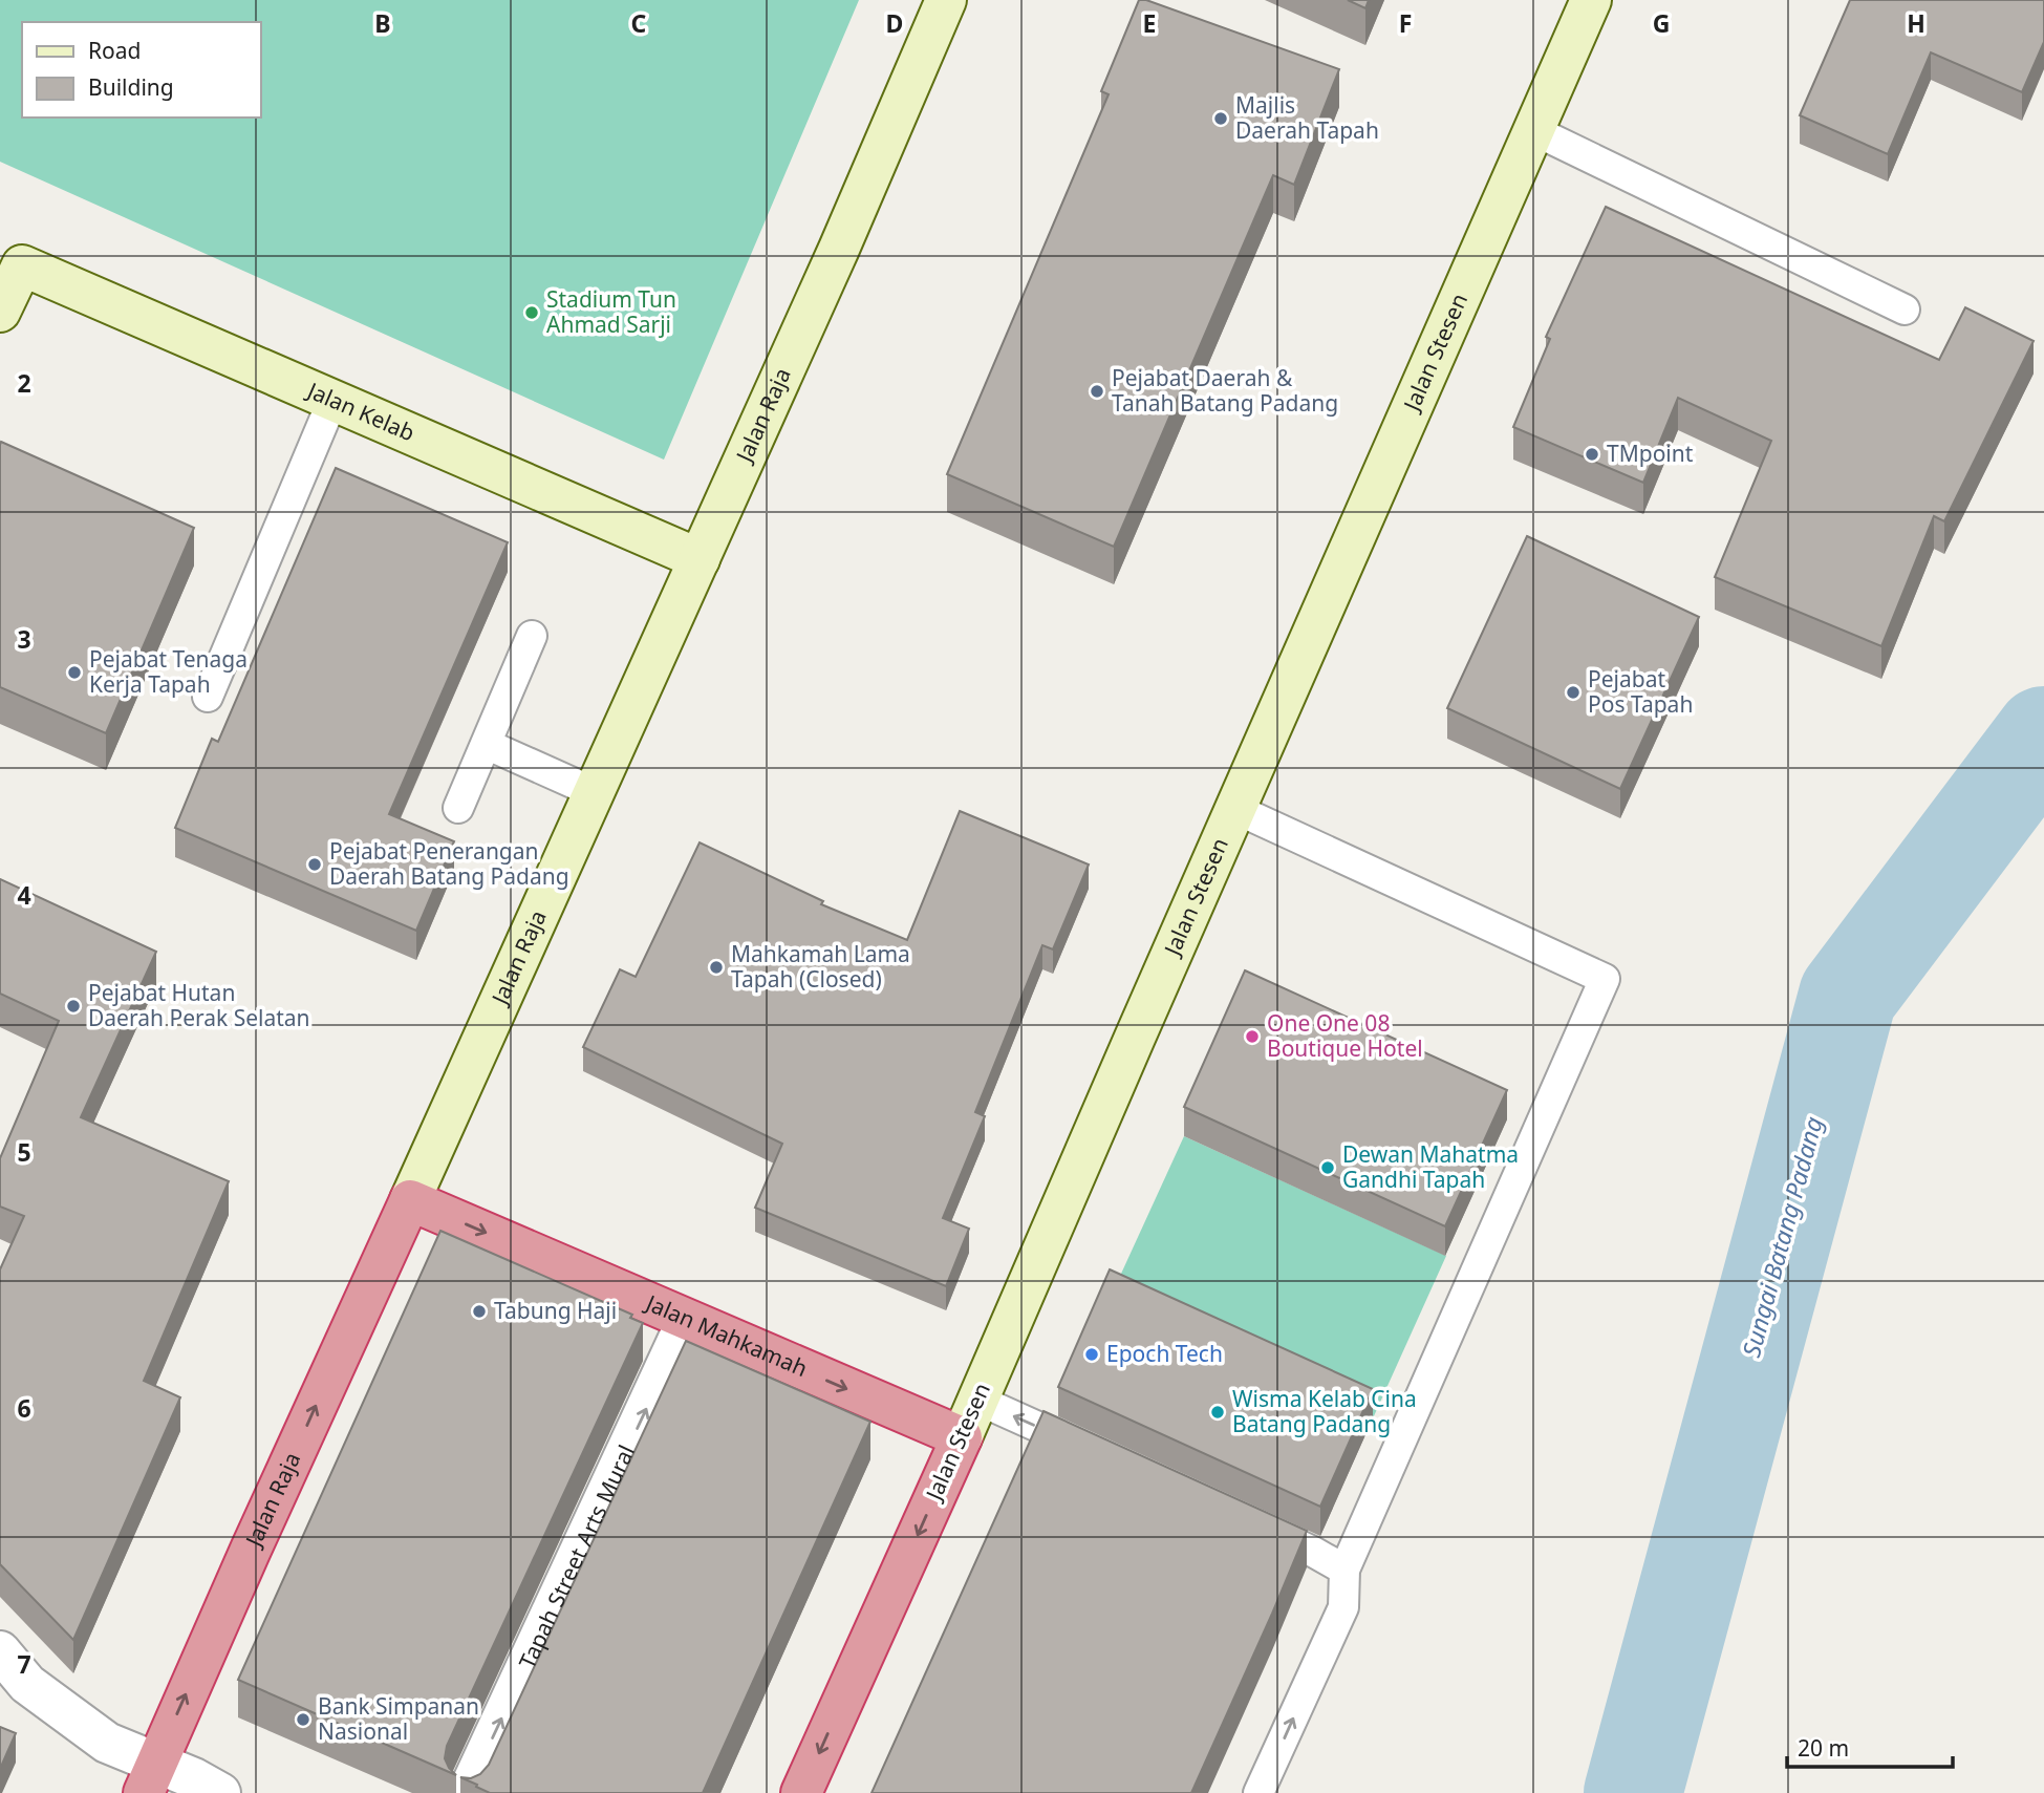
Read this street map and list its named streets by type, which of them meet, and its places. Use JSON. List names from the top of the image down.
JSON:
{
  "streets": {
    "highway": ["Jalan Stesen", "Jalan Raja", "Jalan Mahkamah"],
    "street": ["Jalan Kelab", "Tapah Street Arts Mural"]
  },
  "crossings": [
    ["Jalan Stesen", "Jalan Mahkamah"],
    ["Jalan Kelab", "Jalan Raja"],
    ["Jalan Raja", "Jalan Mahkamah"],
    ["Jalan Mahkamah", "Tapah Street Arts Mural"]
  ],
  "one_way": ["Jalan Mahkamah", "Tapah Street Arts Mural"],
  "water": ["Sungai Batang Padang"],
  "places": [
    "Majlis Daerah Tapah",
    "Stadium Tun Ahmad Sarji",
    "Pejabat Daerah & Tanah Batang Padang",
    "TMpoint",
    "Pejabat Tenaga Kerja Tapah",
    "Pejabat Pos Tapah",
    "Pejabat Penerangan Daerah Batang Padang",
    "Mahkamah Lama Tapah (Closed)",
    "Pejabat Hutan Daerah Perak Selatan",
    "One One 08 Boutique Hotel",
    "Dewan Mahatma Gandhi Tapah",
    "Tabung Haji",
    "Epoch Tech",
    "Wisma Kelab Cina Batang Padang",
    "Bank Simpanan Nasional"
  ],
  "legend": ["Road", "Building"],
  "scale_bar": "20 m",
  "grid": {
    "columns": [
      "B",
      "C",
      "D",
      "E",
      "F",
      "G",
      "H"
    ],
    "rows": [
      "2",
      "3",
      "4",
      "5",
      "6",
      "7"
    ]
  }
}
